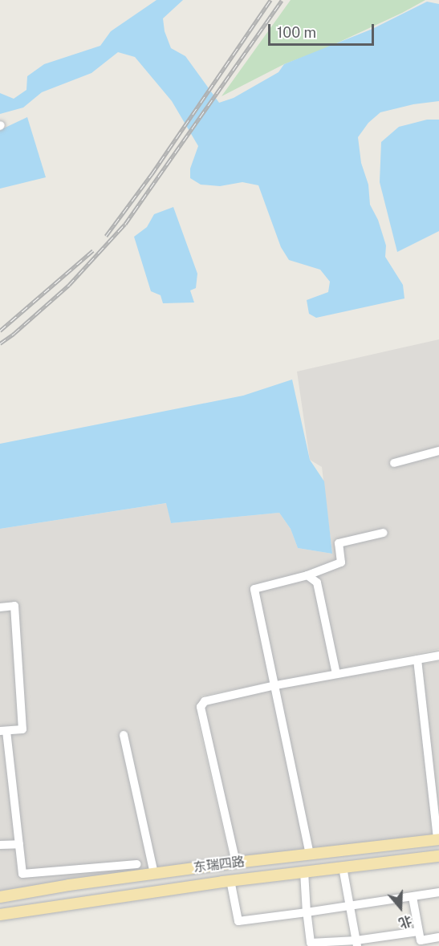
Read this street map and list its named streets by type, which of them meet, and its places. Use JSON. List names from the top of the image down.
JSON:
{
  "streets": {
    "main road": ["东瑞四路"]
  },
  "scale_bar": "100 m",
  "north": "bottom"
}
